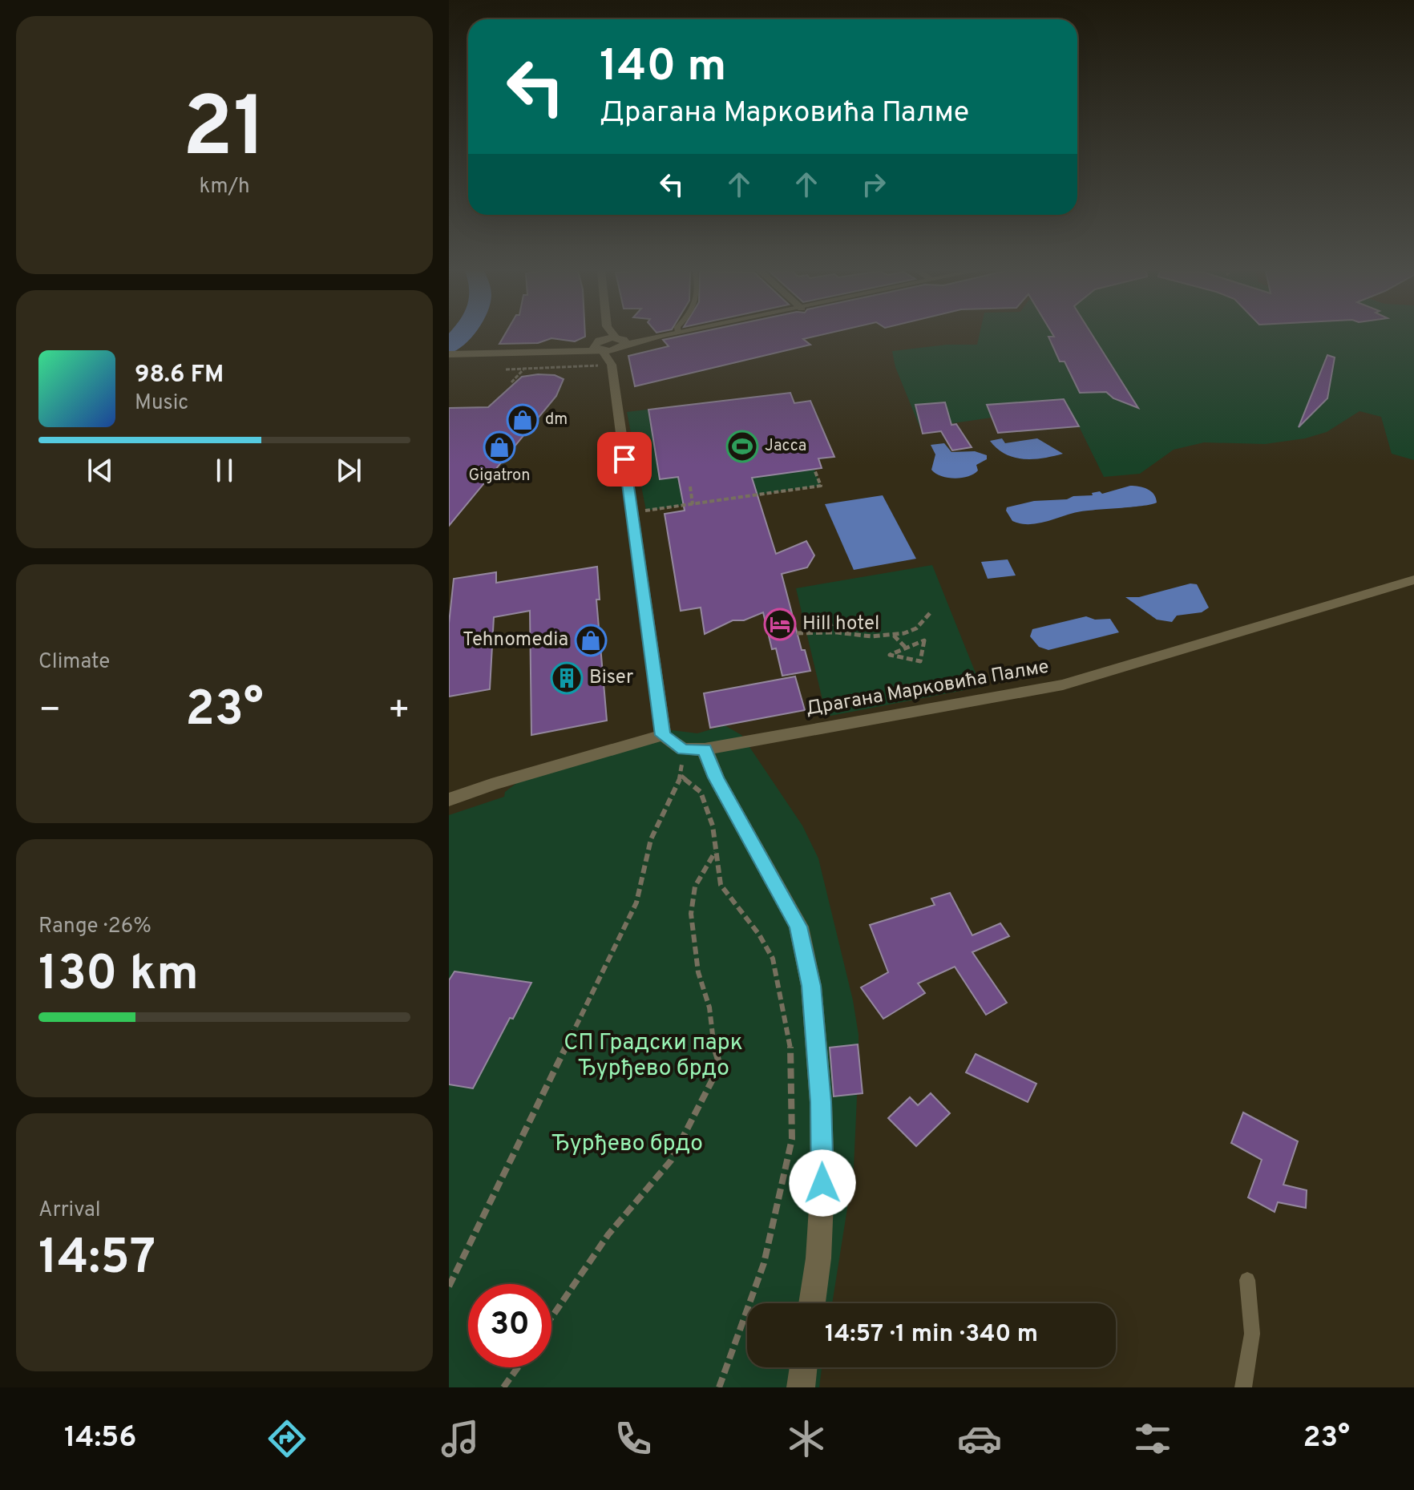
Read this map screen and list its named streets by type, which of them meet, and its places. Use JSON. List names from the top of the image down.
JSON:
{
  "streets": {
    "street": ["Драгана Марковића Палме"]
  },
  "parks": ["СП Градски парк Ђурђево брдо", "Ђурђево брдо"],
  "places": {
    "shop": ["dm", "Gigatron", "Tehnomedia"],
    "sports": ["Јасса"],
    "hotel": ["Hill hotel"],
    "building": ["Biser"]
  },
  "page": {
    "tile": [
      ["21", "km/h"],
      "Climate",
      ["Range · 26%", "130 km"],
      ["Arrival", "14:57"]
    ],
    "turn": ["140 m", "Драгана Марковића Палме"],
    "song": ["98.6 FM", "Music"],
    "heat": ["−", "23°", "+"],
    "limit": "30",
    "trip": "14:57 · 1 min · 340 m",
    "tabs": ["14:56", "23°"]
  }
}
